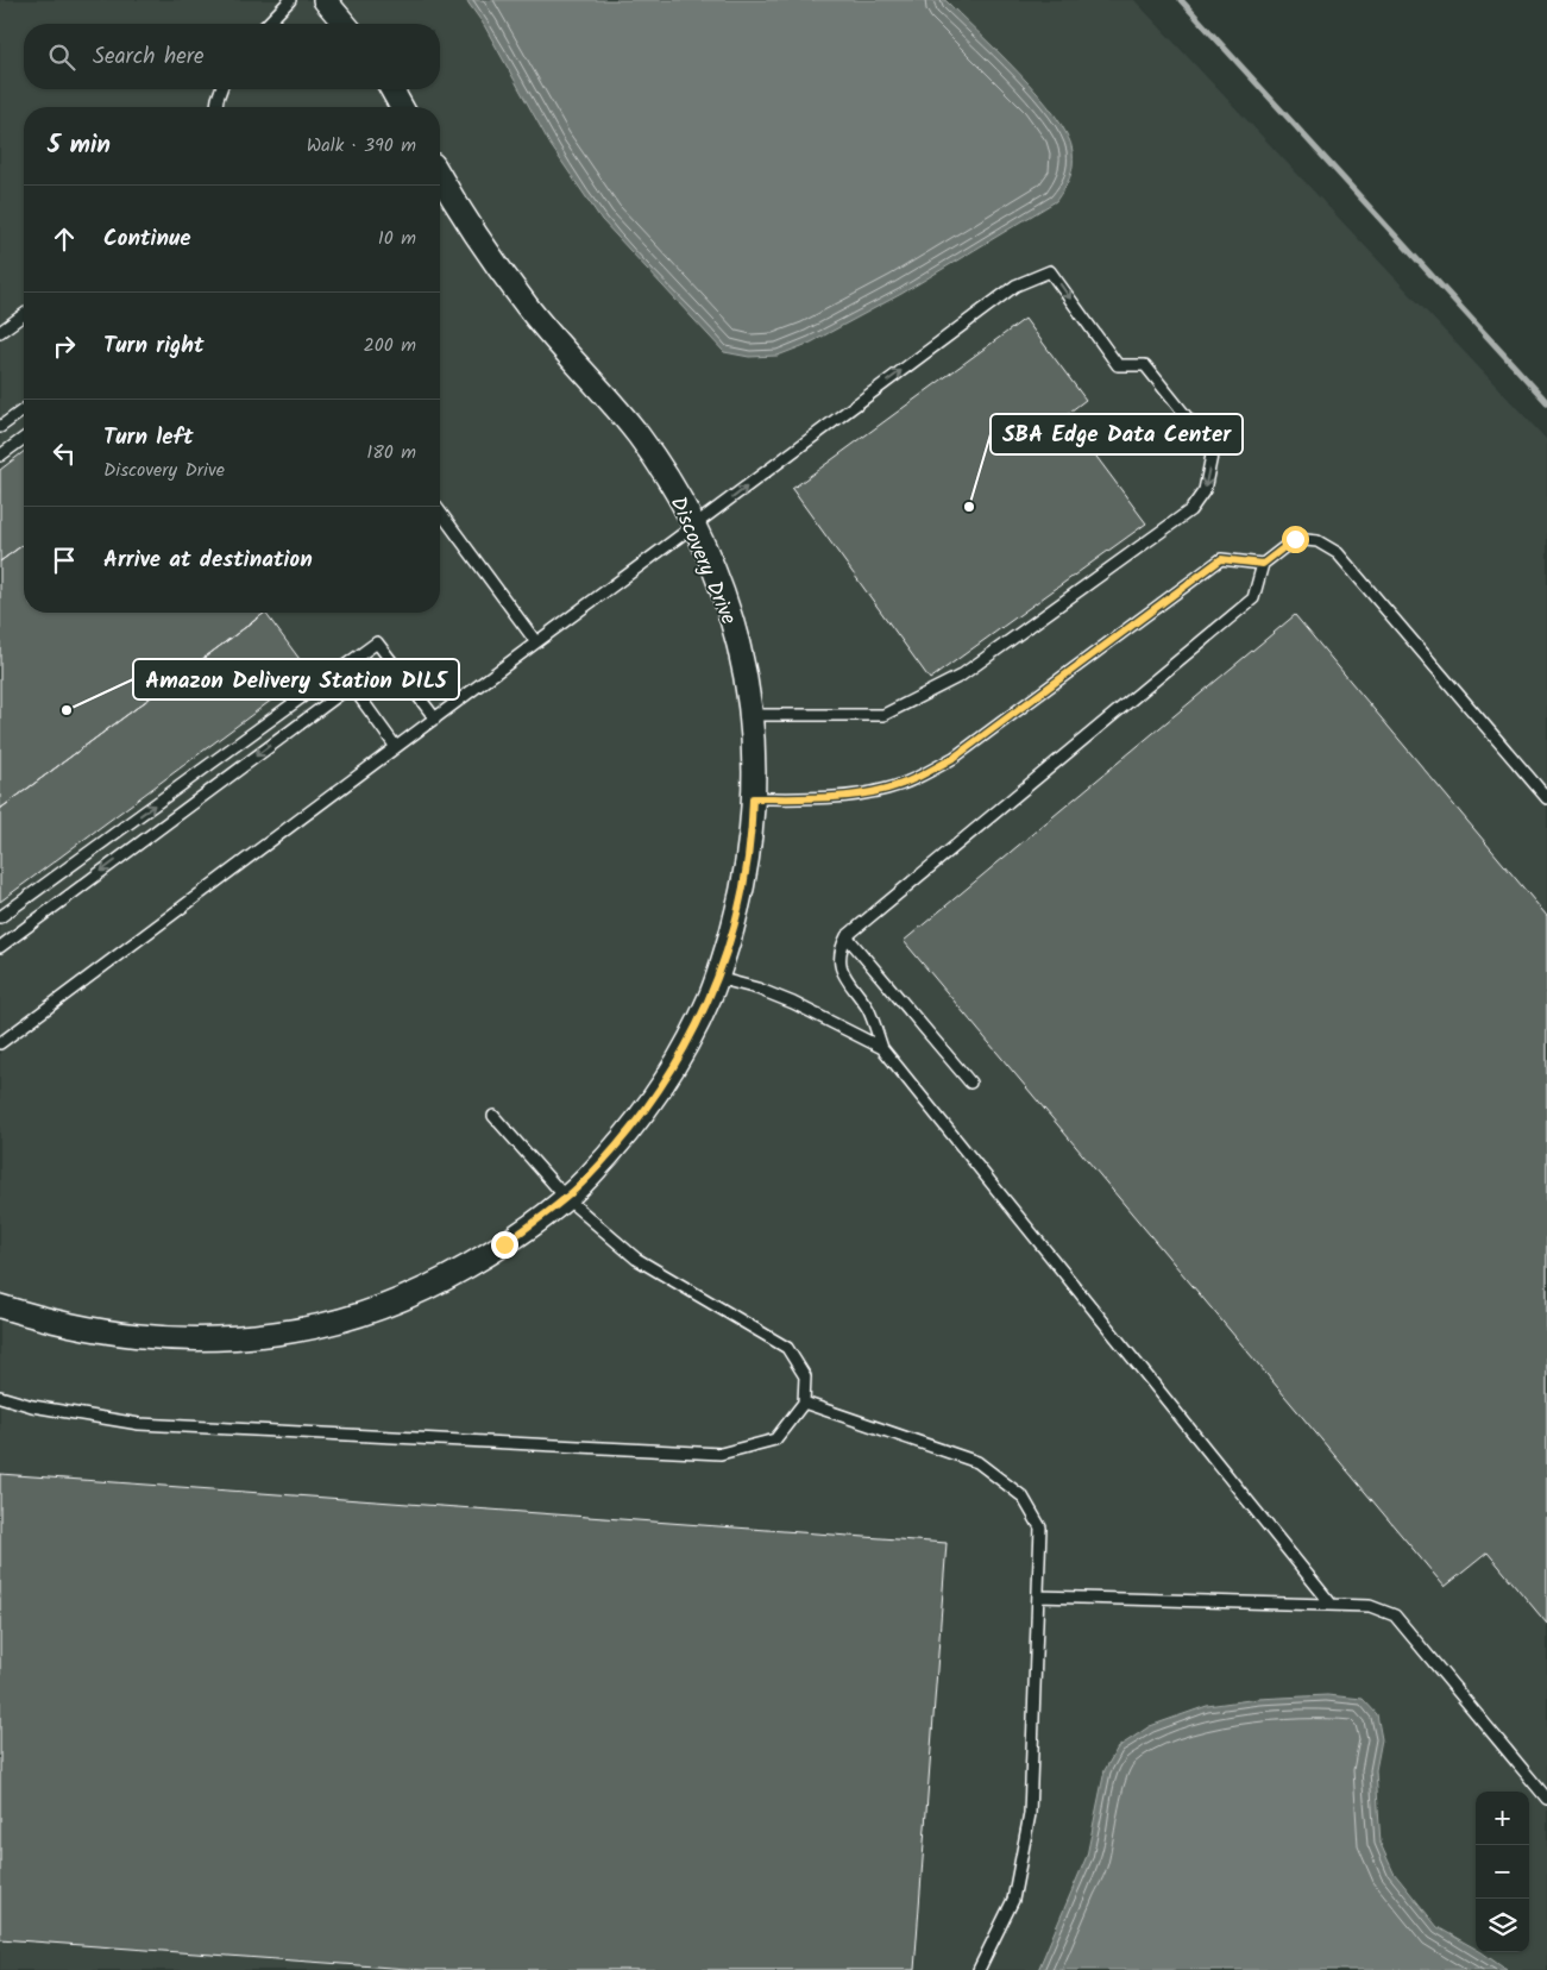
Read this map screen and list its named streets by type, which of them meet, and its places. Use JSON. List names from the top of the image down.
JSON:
{
  "streets": {
    "street": ["Discovery Drive"]
  },
  "places": ["SBA Edge Data Center", "Amazon Delivery Station DIL5"],
  "page": {
    "search": "Search here",
    "heading": ["5 min", "Walk · 390 m"],
    "list": [
      ["Continue", "10 m"],
      ["Turn right", "200 m"],
      ["Turn left", "Discovery Drive", "180 m"],
      "Arrive at destination"
    ],
    "map_buttons": ["+", "−"]
  }
}
